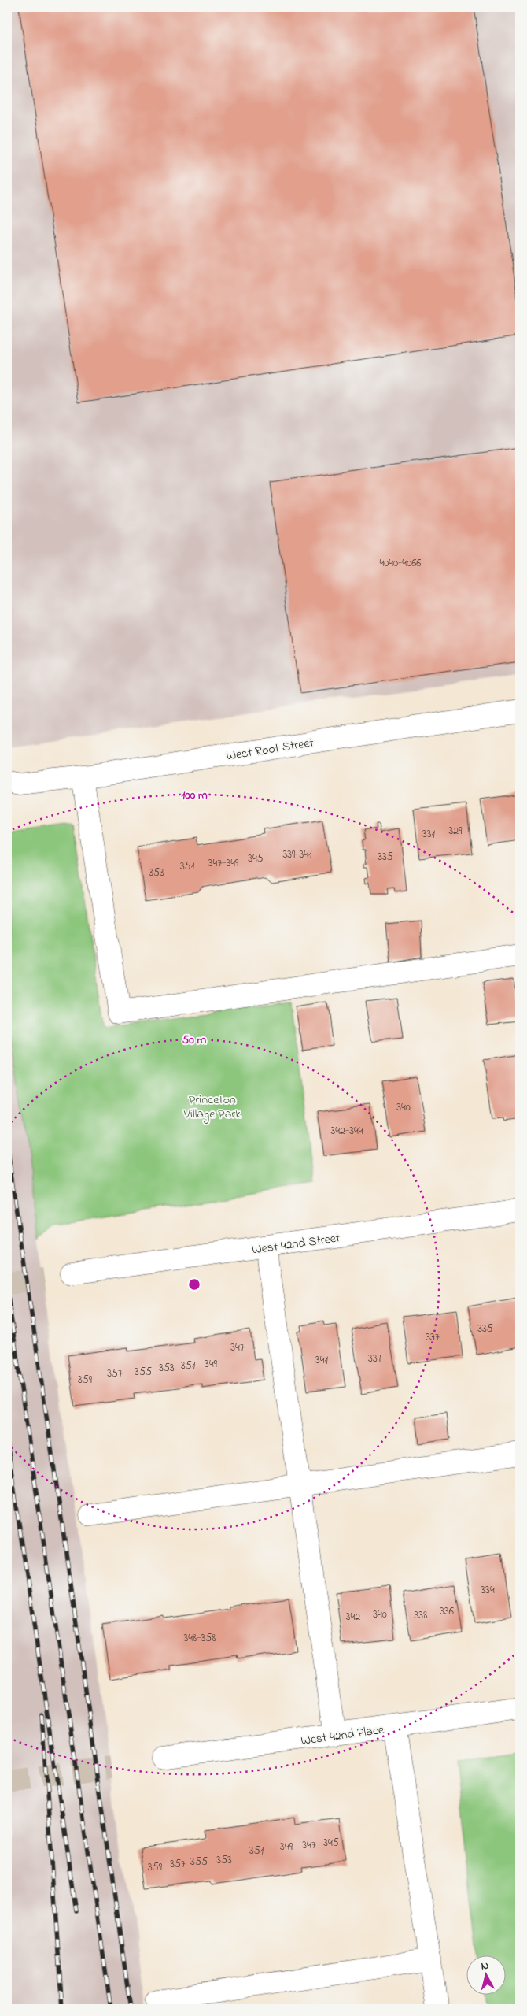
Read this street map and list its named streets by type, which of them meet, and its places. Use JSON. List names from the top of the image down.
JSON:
{
  "streets": {
    "street": ["West Root Street", "West 42nd Street", "West 42nd Place"]
  },
  "parks": ["Princeton Village Park"],
  "house_numbers": [
    "4040-4066",
    "329",
    "331",
    "339-341",
    "335",
    "345",
    "347-349",
    "351",
    "353",
    "340",
    "342-344",
    "335",
    "337",
    "347",
    "339",
    "341",
    "349",
    "351",
    "353",
    "355",
    "357",
    "359",
    "334",
    "336",
    "340",
    "338",
    "342",
    "348-358",
    "345",
    "347",
    "349",
    "351",
    "353",
    "355",
    "357",
    "359"
  ],
  "north": "top",
  "rings": ["100 m", "50 m"]
}
